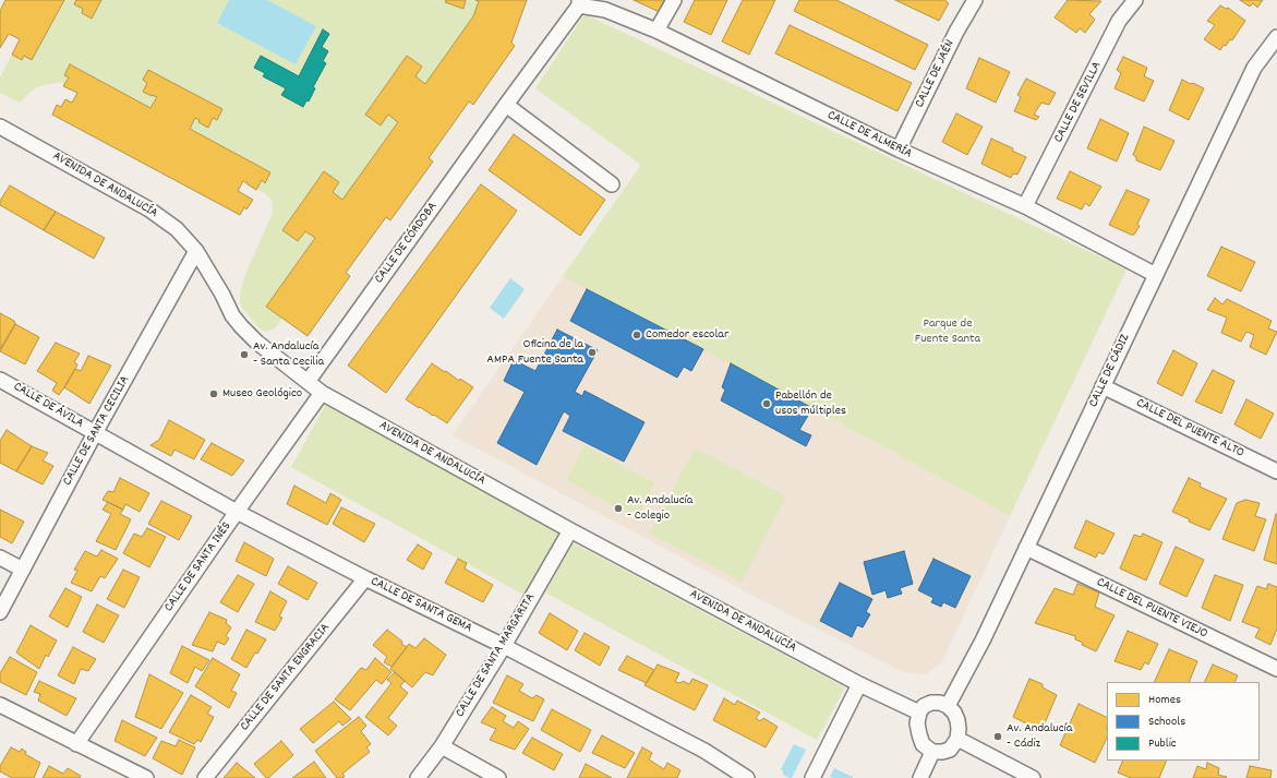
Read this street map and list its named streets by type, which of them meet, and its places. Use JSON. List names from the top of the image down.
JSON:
{
  "streets": {
    "street": [
      "CALLE DE JAÉN",
      "CALLE DE SEVILLA",
      "CALLE DE ALMERÍA",
      "AVENIDA DE ANDALUCÍA",
      "CALLE DE CÓRDOBA",
      "CALLE DE CÁDIZ",
      "CALLE DE ÁVILA",
      "CALLE DEL PUENTE ALTO",
      "CALLE DE SANTA CECILIA",
      "CALLE DE SANTA INÉS",
      "CALLE DE SANTA GEMA",
      "CALLE DEL PUENTE VIEJO",
      "CALLE DE SANTA MARGARITA",
      "CALLE DE SANTA ENGRACIA"
    ]
  },
  "crossings": [
    ["CALLE DE JAÉN", "CALLE DE ALMERÍA"],
    ["CALLE DE SEVILLA", "CALLE DE ALMERÍA"],
    ["CALLE DE ALMERÍA", "CALLE DE CÓRDOBA"],
    ["CALLE DE ALMERÍA", "CALLE DE CÁDIZ"],
    ["AVENIDA DE ANDALUCÍA", "CALLE DE CÓRDOBA"],
    ["AVENIDA DE ANDALUCÍA", "CALLE DE CÁDIZ"],
    ["AVENIDA DE ANDALUCÍA", "CALLE DE SANTA CECILIA"],
    ["AVENIDA DE ANDALUCÍA", "CALLE DE SANTA INÉS"],
    ["AVENIDA DE ANDALUCÍA", "CALLE DE SANTA MARGARITA"],
    ["CALLE DE CÁDIZ", "CALLE DEL PUENTE ALTO"],
    ["CALLE DE CÁDIZ", "CALLE DEL PUENTE VIEJO"],
    ["CALLE DE ÁVILA", "CALLE DE SANTA CECILIA"],
    ["CALLE DE ÁVILA", "CALLE DE SANTA GEMA"],
    ["CALLE DE SANTA CECILIA", "CALLE DE SANTA GEMA"],
    ["CALLE DE SANTA INÉS", "CALLE DE SANTA GEMA"],
    ["CALLE DE SANTA GEMA", "CALLE DE SANTA MARGARITA"],
    ["CALLE DE SANTA GEMA", "CALLE DE SANTA ENGRACIA"]
  ],
  "parks": ["Parque de Fuente Santa"],
  "places": [
    "Comedor escolar",
    "Oficina de la AMPA Fuente Santa",
    "Av. Andalucía - Santa Cecilia",
    "Museo Geológico",
    "Pabellón de usos múltiples",
    "Av. Andalucía - Colegio",
    "Av. Andalucía - Cádiz"
  ],
  "legend": ["Homes", "Schools", "Public"]
}
